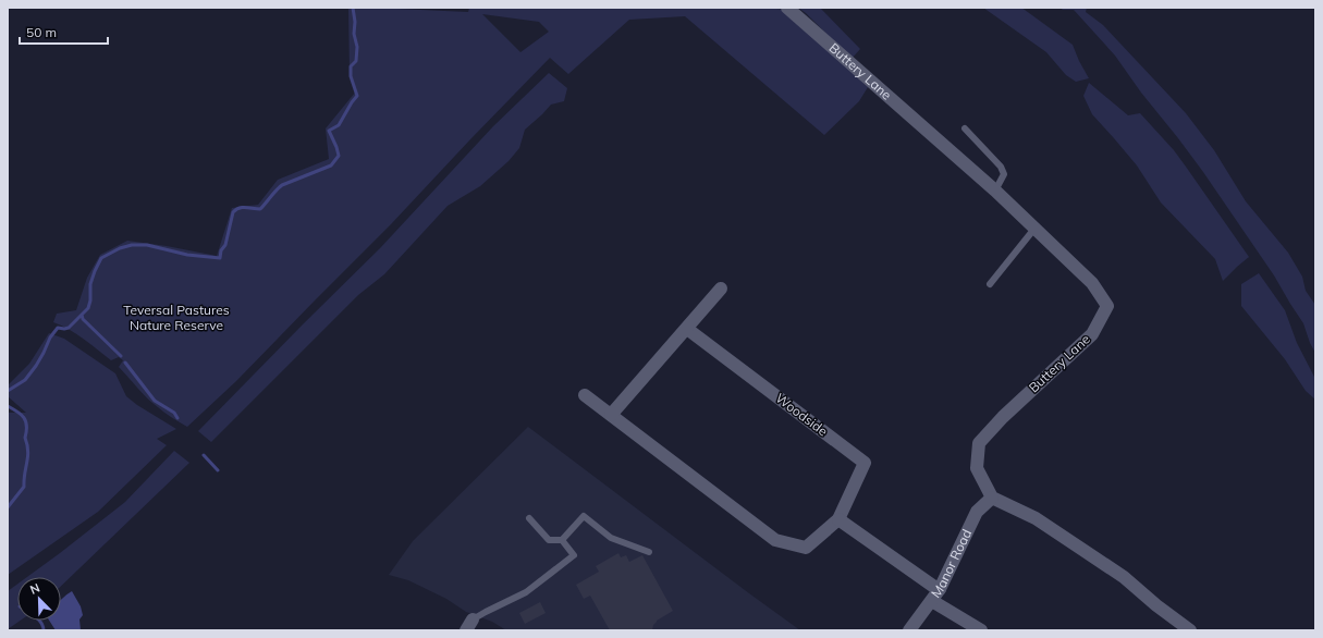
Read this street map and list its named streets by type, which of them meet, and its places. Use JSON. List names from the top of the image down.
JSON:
{
  "streets": {
    "street": ["Buttery Lane", "Woodside", "Manor Road"]
  },
  "crossings": [
    ["Buttery Lane", "Manor Road"]
  ],
  "parks": ["Teversal Pastures Nature Reserve"],
  "scale_bar": "50 m",
  "north": "top left"
}
